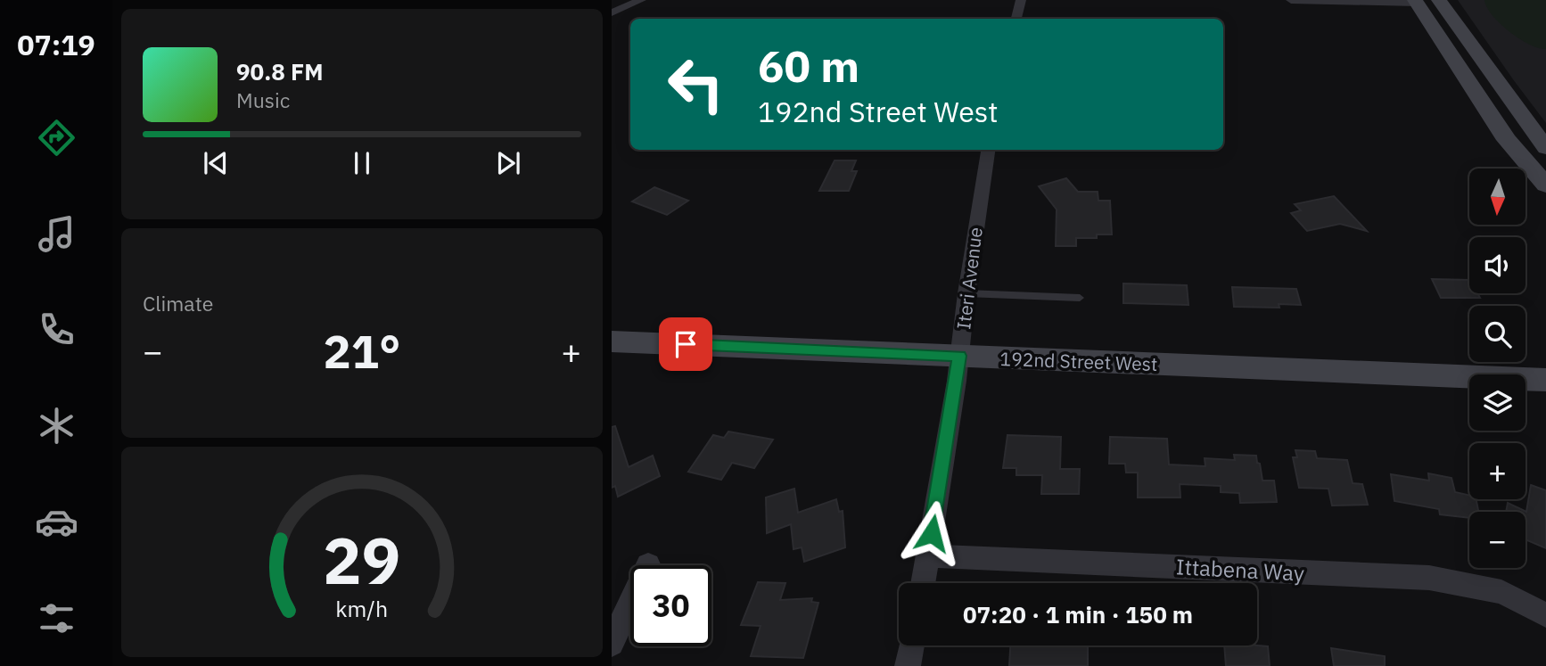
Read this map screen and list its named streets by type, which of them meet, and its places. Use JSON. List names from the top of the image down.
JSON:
{
  "streets": {
    "main road": ["192nd Street West"],
    "street": ["Iteri Avenue", "Ittabena Way"]
  },
  "crossings": [
    ["Iteri Avenue", "192nd Street West"],
    ["Iteri Avenue", "Ittabena Way"]
  ],
  "north": "bottom",
  "page": {
    "tabs": "07:19",
    "turn": ["60 m", "192nd Street West"],
    "song": ["90.8 FM", "Music"],
    "map_buttons": ["+", "−"],
    "tile": "Climate",
    "heat": ["−", "21°", "+"],
    "limit": "30",
    "trip": "07:20 · 1 min · 150 m",
    "gauge": ["29", "km/h"]
  }
}
